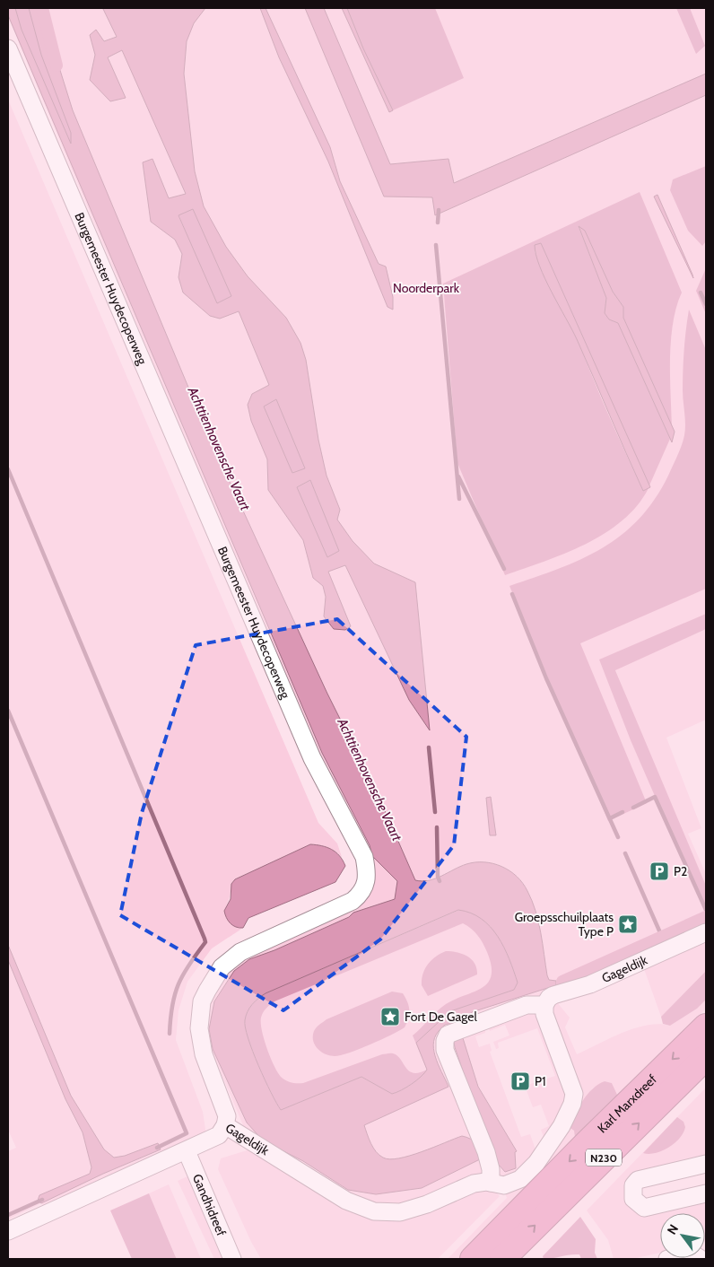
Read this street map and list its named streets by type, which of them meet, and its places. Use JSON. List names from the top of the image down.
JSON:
{
  "streets": {
    "highway": ["Karl Marxdreef", "N230"],
    "street": ["Burgemeester Huydecoperweg", "Gageldijk", "Gandhidreef"]
  },
  "crossings": [
    ["Burgemeester Huydecoperweg", "Gageldijk"],
    ["Gageldijk", "Gandhidreef"]
  ],
  "water": ["Achttienhovensche Vaart"],
  "parks": ["Noorderpark"],
  "places": {
    "parking": ["P2", "P1"],
    "place": ["Groepsschuilplaats Type P", "Fort De Gagel"]
  },
  "north": "top left"
}
